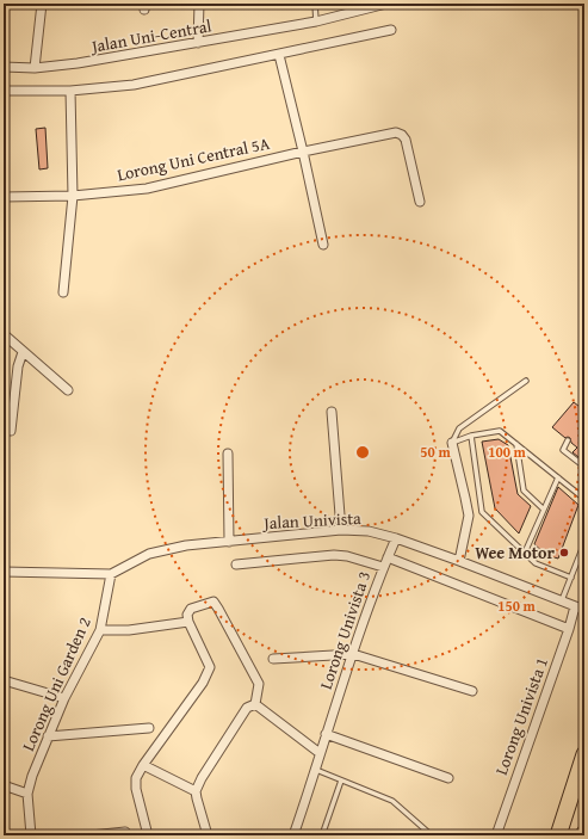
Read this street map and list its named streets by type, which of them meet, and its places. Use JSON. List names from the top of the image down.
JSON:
{
  "streets": {
    "street": [
      "Jalan Uni-Central",
      "Lorong Uni Central 5A",
      "Jalan Univista",
      "Lorong Univista 3",
      "Lorong Uni Garden 2",
      "Lorong Univista 1"
    ]
  },
  "crossings": [
    ["Jalan Univista", "Lorong Univista 3"],
    ["Jalan Univista", "Lorong Uni Garden 2"],
    ["Jalan Univista", "Lorong Univista 1"]
  ],
  "places": ["Wee Motor"],
  "rings": ["50 m", "100 m", "150 m"]
}
